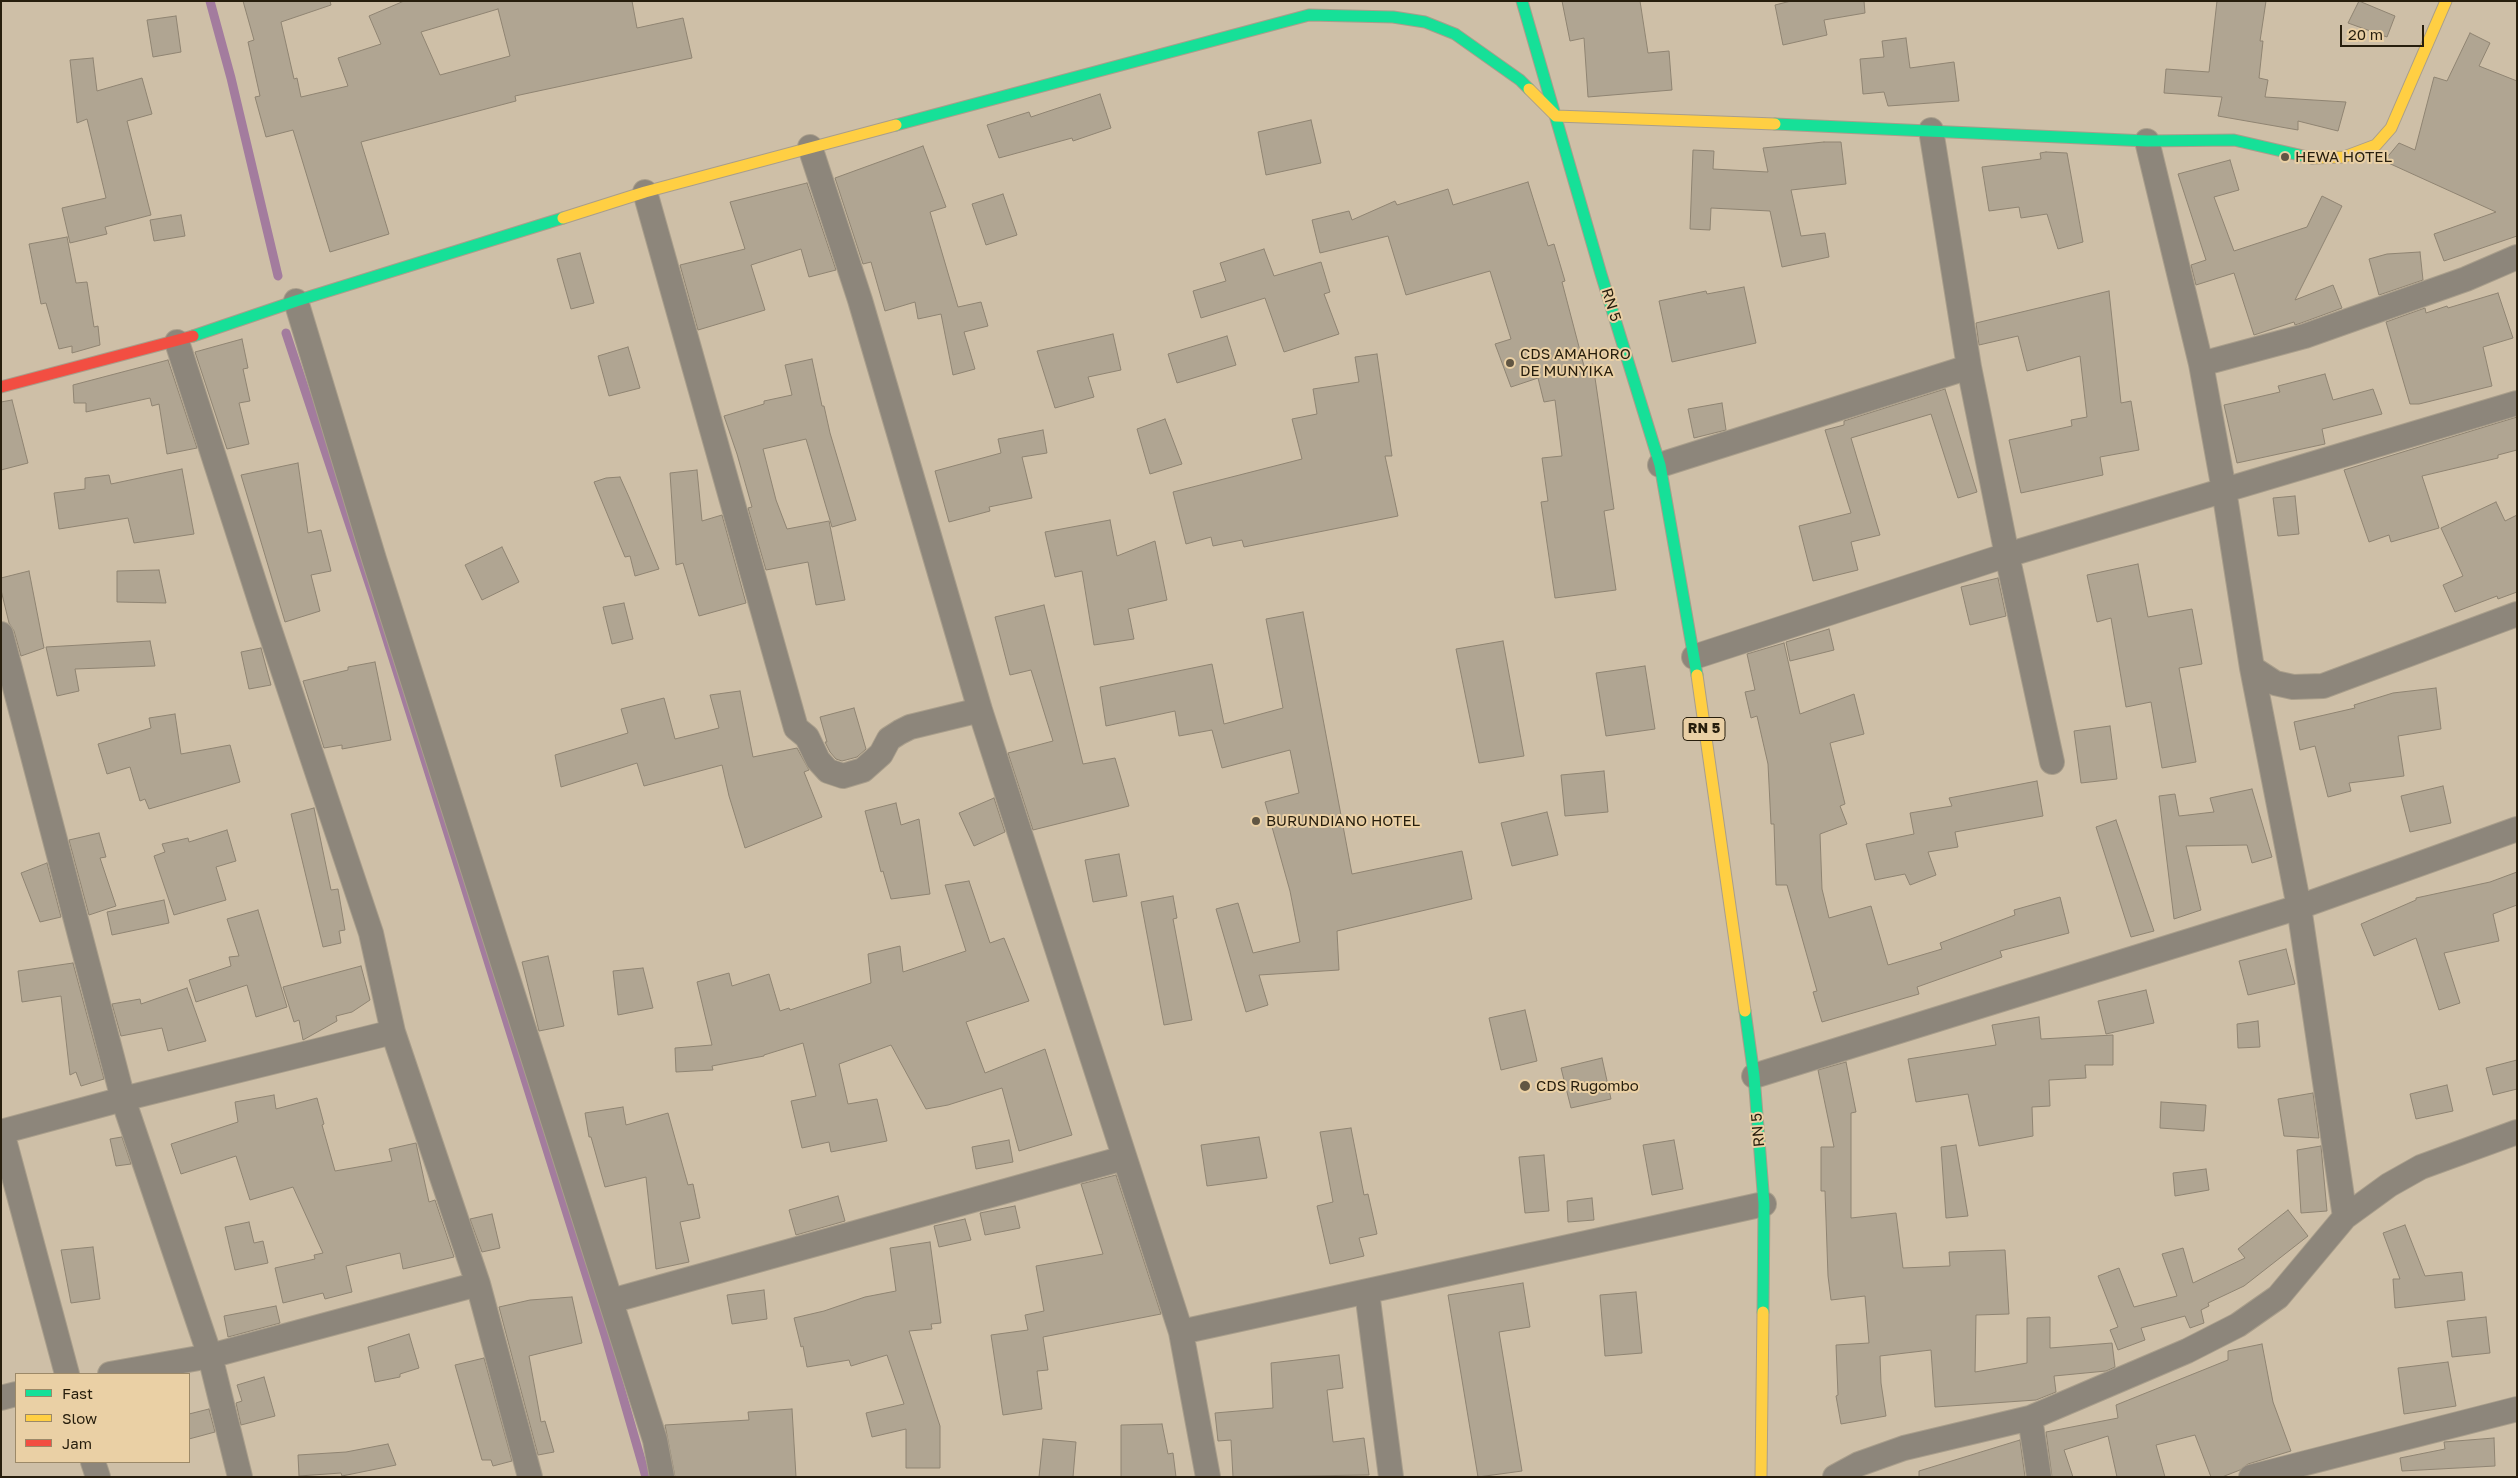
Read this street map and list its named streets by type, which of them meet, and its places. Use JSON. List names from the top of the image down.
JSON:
{
  "streets": {
    "street": ["RN 5"]
  },
  "places": [
    "HEWA HOTEL",
    "CDS AMAHORO DE MUNYIKA",
    "BURUNDIANO HOTEL",
    "CDS Rugombo"
  ],
  "legend": ["Fast", "Slow", "Jam"],
  "scale_bar": "20 m"
}
